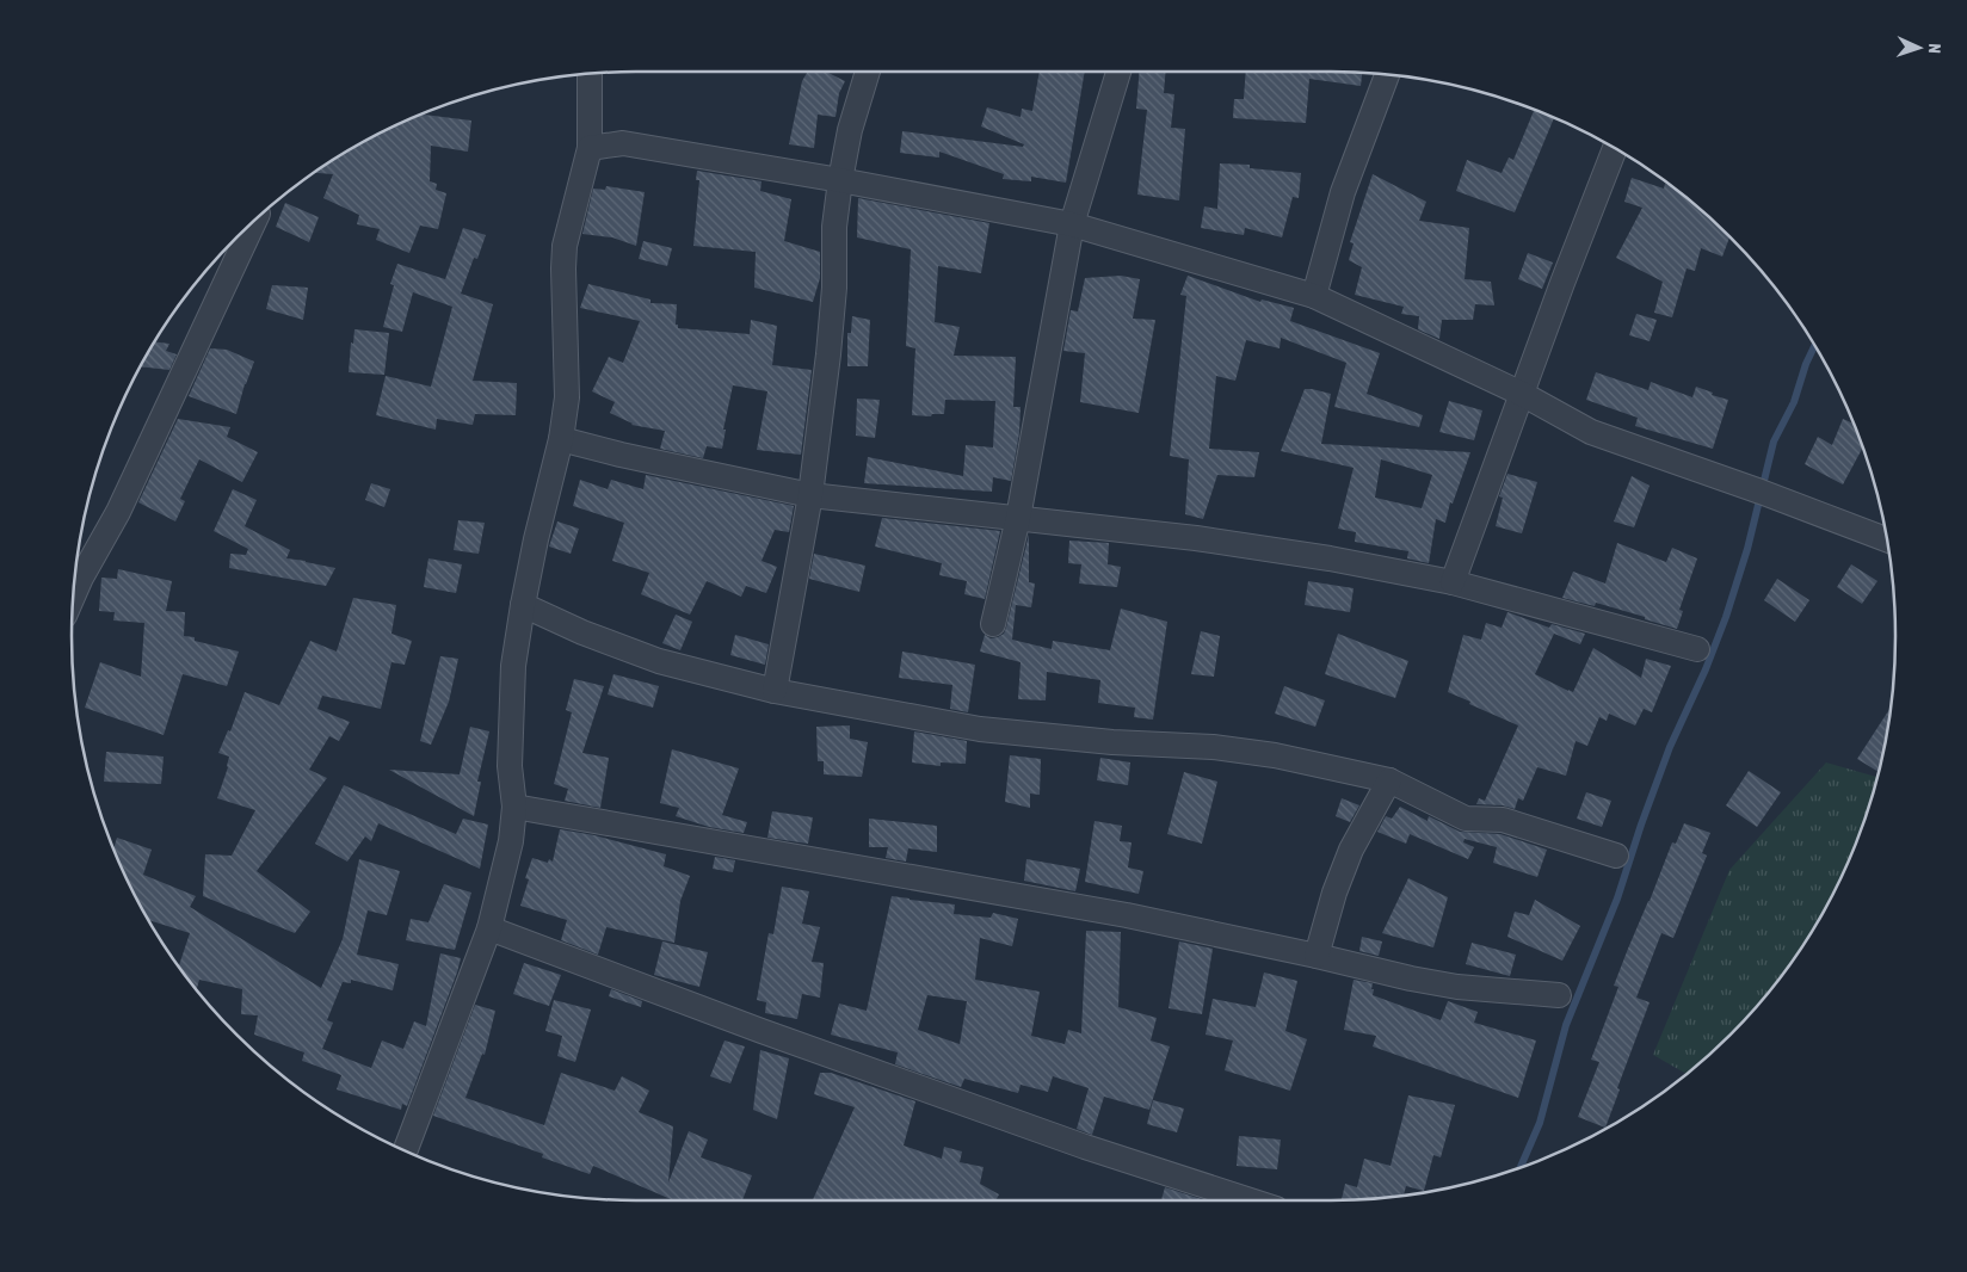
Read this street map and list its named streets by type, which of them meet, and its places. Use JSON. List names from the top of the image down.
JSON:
{
  "north": "right"
}
